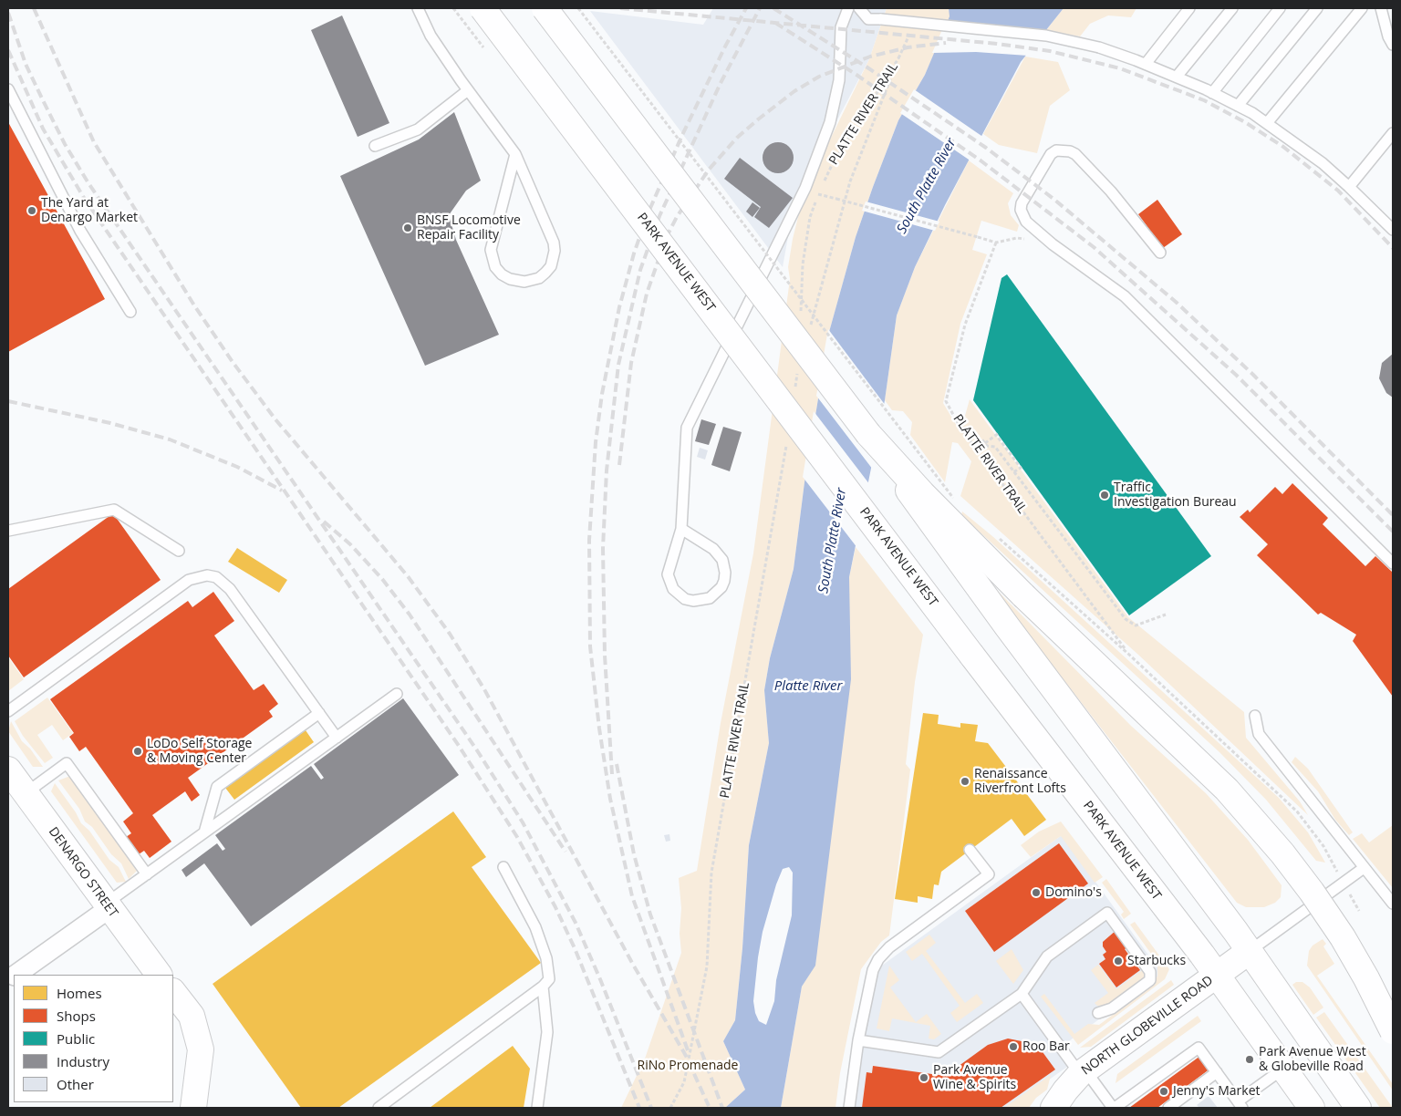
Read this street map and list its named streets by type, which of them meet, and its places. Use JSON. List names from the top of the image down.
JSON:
{
  "streets": {
    "main road": ["PARK AVENUE WEST", "DENARGO STREET", "NORTH GLOBEVILLE ROAD"],
    "path": ["PLATTE RIVER TRAIL"]
  },
  "crossings": [
    ["PARK AVENUE WEST", "NORTH GLOBEVILLE ROAD"]
  ],
  "water": ["South Platte River", "Platte River"],
  "parks": ["RiNo Promenade"],
  "places": [
    "The Yard at Denargo Market",
    "BNSF Locomotive Repair Facility",
    "Traffic Investigation Bureau",
    "LoDo Self Storage & Moving Center",
    "Renaissance Riverfront Lofts",
    "Domino's",
    "Starbucks",
    "Roo Bar",
    "Park Avenue West & Globeville Road",
    "Park Avenue Wine & Spirits",
    "Jenny's Market"
  ],
  "legend": [
    "Homes",
    "Shops",
    "Public",
    "Industry",
    "Other"
  ]
}
